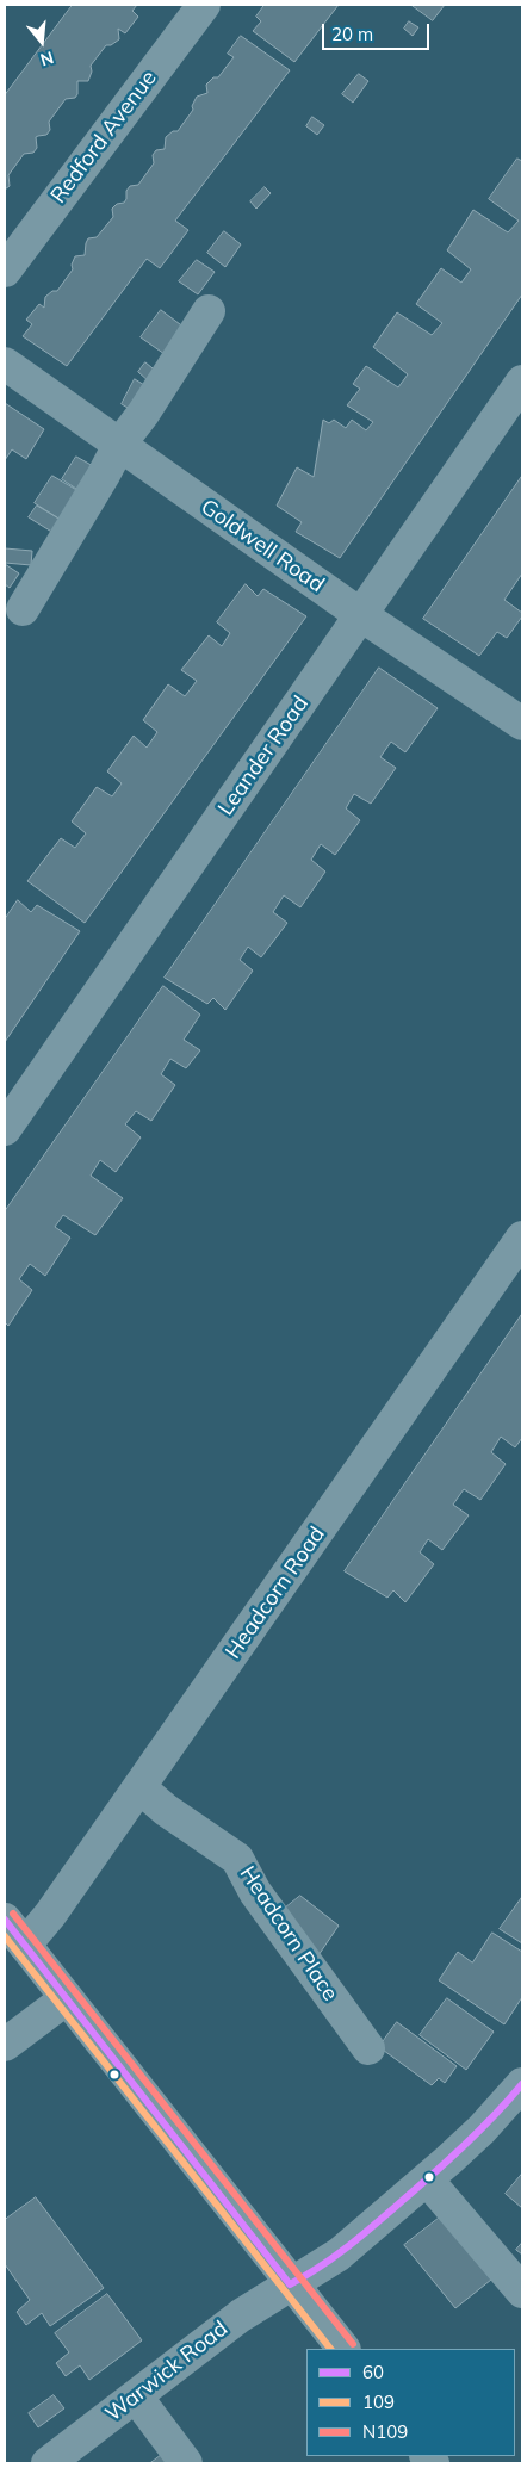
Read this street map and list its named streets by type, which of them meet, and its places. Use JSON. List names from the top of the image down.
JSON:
{
  "streets": {
    "street": [
      "Redford Avenue",
      "Goldwell Road",
      "Leander Road",
      "Headcorn Road",
      "Headcorn Place",
      "Warwick Road"
    ]
  },
  "crossings": [
    ["Goldwell Road", "Leander Road"],
    ["Headcorn Road", "Headcorn Place"]
  ],
  "lines": ["transit line N109", "transit line 60", "transit line 109"],
  "legend": ["60", "109", "N109"],
  "scale_bar": "20 m",
  "north": "bottom"
}
